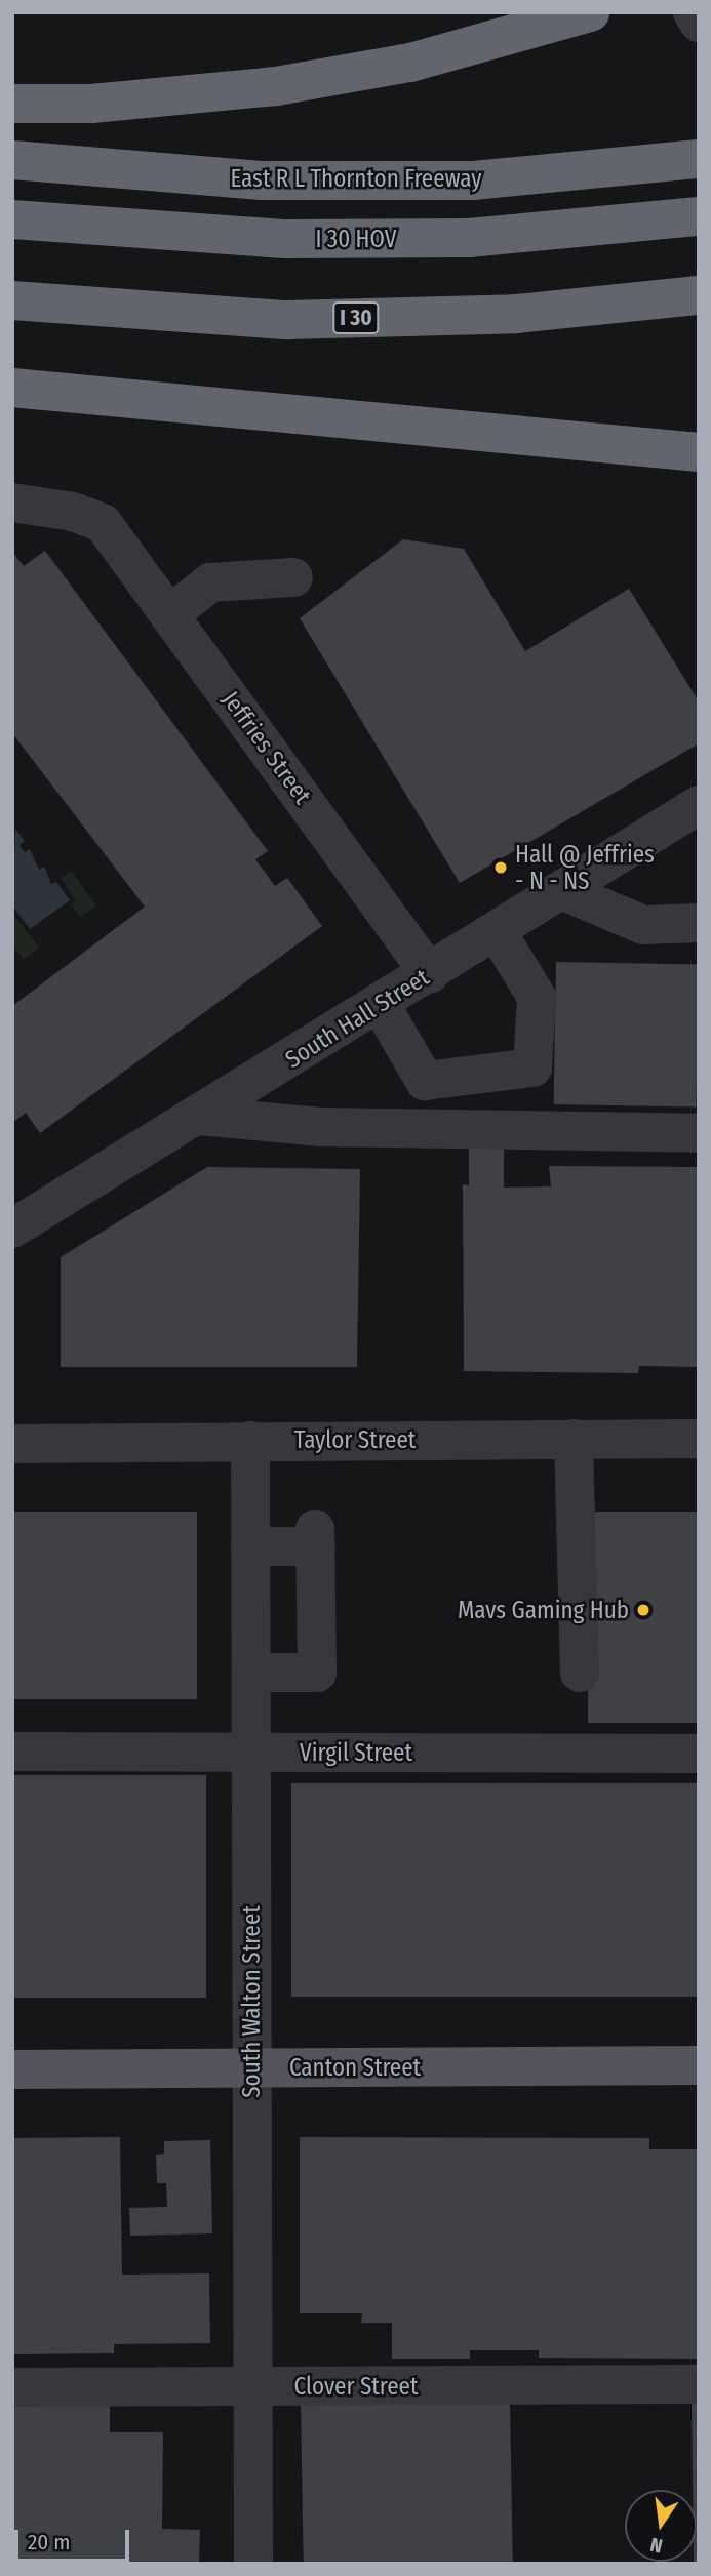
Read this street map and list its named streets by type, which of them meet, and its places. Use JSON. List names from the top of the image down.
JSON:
{
  "streets": {
    "highway": ["East R L Thornton Freeway", "I 30 HOV", "I 30"],
    "main road": ["Canton Street"],
    "street": [
      "Jeffries Street",
      "South Hall Street",
      "Taylor Street",
      "Virgil Street",
      "South Walton Street",
      "Clover Street"
    ]
  },
  "crossings": [
    ["Jeffries Street", "South Hall Street"],
    ["Taylor Street", "South Walton Street"],
    ["Virgil Street", "South Walton Street"],
    ["South Walton Street", "Canton Street"],
    ["South Walton Street", "Clover Street"]
  ],
  "places": ["Hall @ Jeffries - N - NS", "Mavs Gaming Hub"],
  "scale_bar": "20 m",
  "north": "bottom"
}
